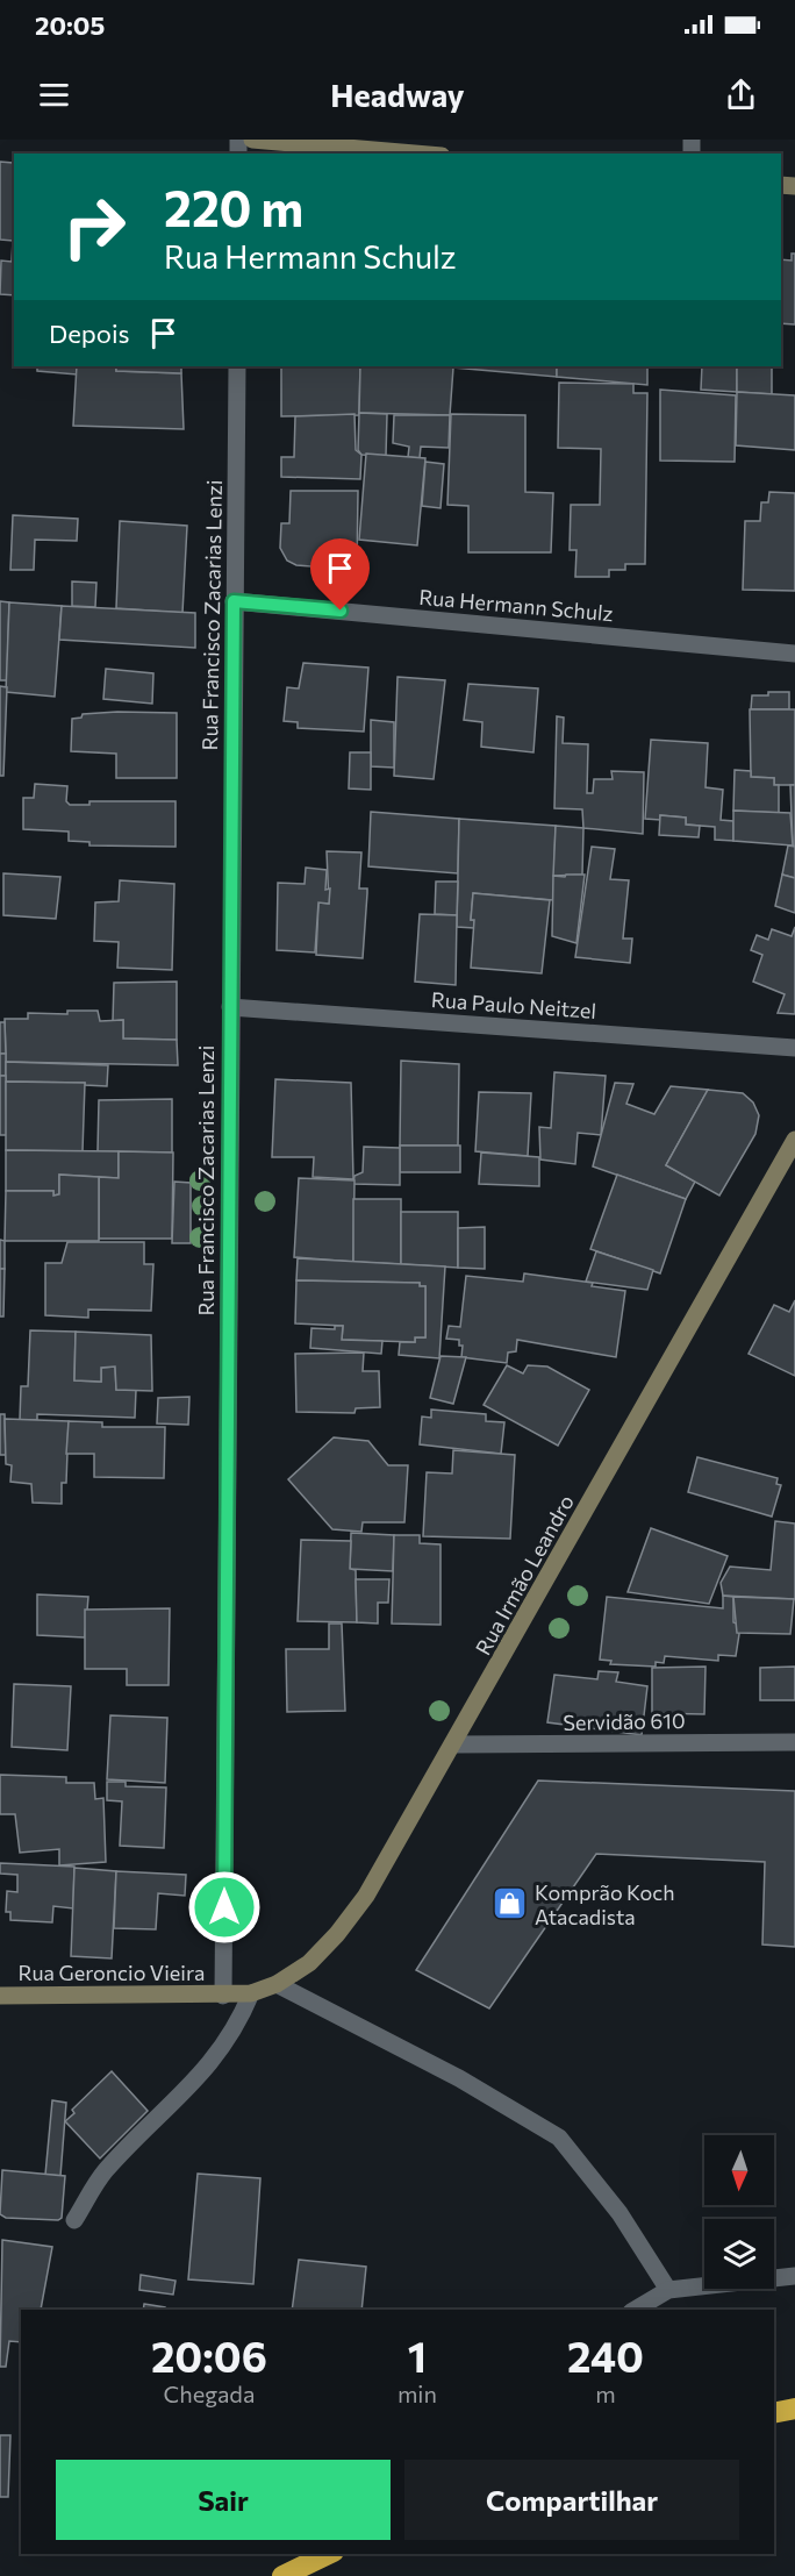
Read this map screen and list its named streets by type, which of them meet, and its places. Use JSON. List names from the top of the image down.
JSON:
{
  "streets": {
    "street": [
      "Rua Hermann Schulz",
      "Rua Francisco Zacarias Lenzi",
      "Rua Paulo Neitzel",
      "Rua Irmão Leandro",
      "Servidão 610",
      "Rua Geroncio Vieira"
    ]
  },
  "crossings": [
    ["Rua Hermann Schulz", "Rua Francisco Zacarias Lenzi"],
    ["Rua Francisco Zacarias Lenzi", "Rua Paulo Neitzel"],
    ["Rua Francisco Zacarias Lenzi", "Rua Irmão Leandro"],
    ["Rua Francisco Zacarias Lenzi", "Rua Geroncio Vieira"],
    ["Rua Irmão Leandro", "Servidão 610"],
    ["Rua Irmão Leandro", "Rua Geroncio Vieira"]
  ],
  "places": {
    "shop": ["Komprão Koch Atacadista"]
  },
  "north": "bottom",
  "page": {
    "status": "20:05",
    "header": "Headway",
    "turn": ["220 m", "Rua Hermann Schulz"],
    "then": "Depois",
    "eta": [
      "20:06",
      "Chegada",
      "1",
      "min",
      "240",
      "m"
    ],
    "buttons": ["Sair", "Compartilhar"]
  }
}
